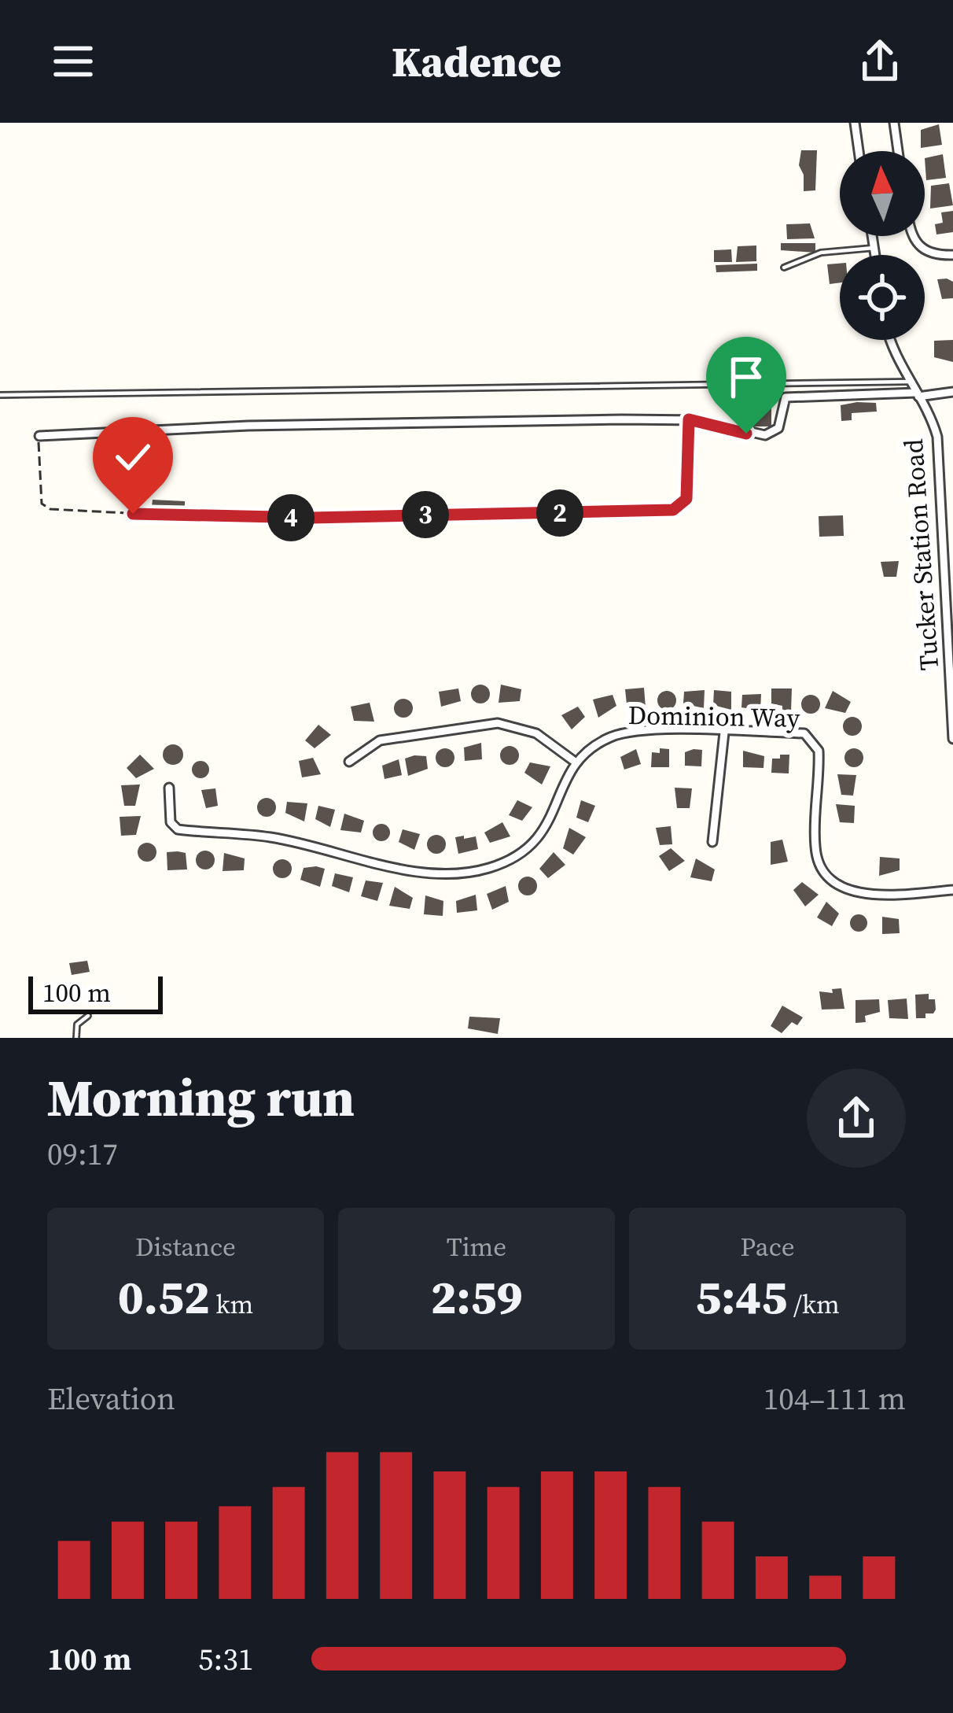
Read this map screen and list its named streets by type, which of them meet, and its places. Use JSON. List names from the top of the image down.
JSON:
{
  "streets": {
    "street": ["Tucker Station Road", "Dominion Way"]
  },
  "scale_bar": "100 m",
  "north": "top",
  "page": {
    "header": "Kadence",
    "pins": ["2", "3", "4"],
    "scale": "100 m",
    "heading": ["Morning run", "09:17"],
    "stats": [
      ["Distance", "0.52 km"],
      ["Time", "2:59"],
      ["Pace", "5:45 /km"]
    ],
    "chart": ["Elevation", "104–111 m"],
    "list": [
      {
        "name": "100 m",
        "note": "5:31"
      }
    ]
  }
}
